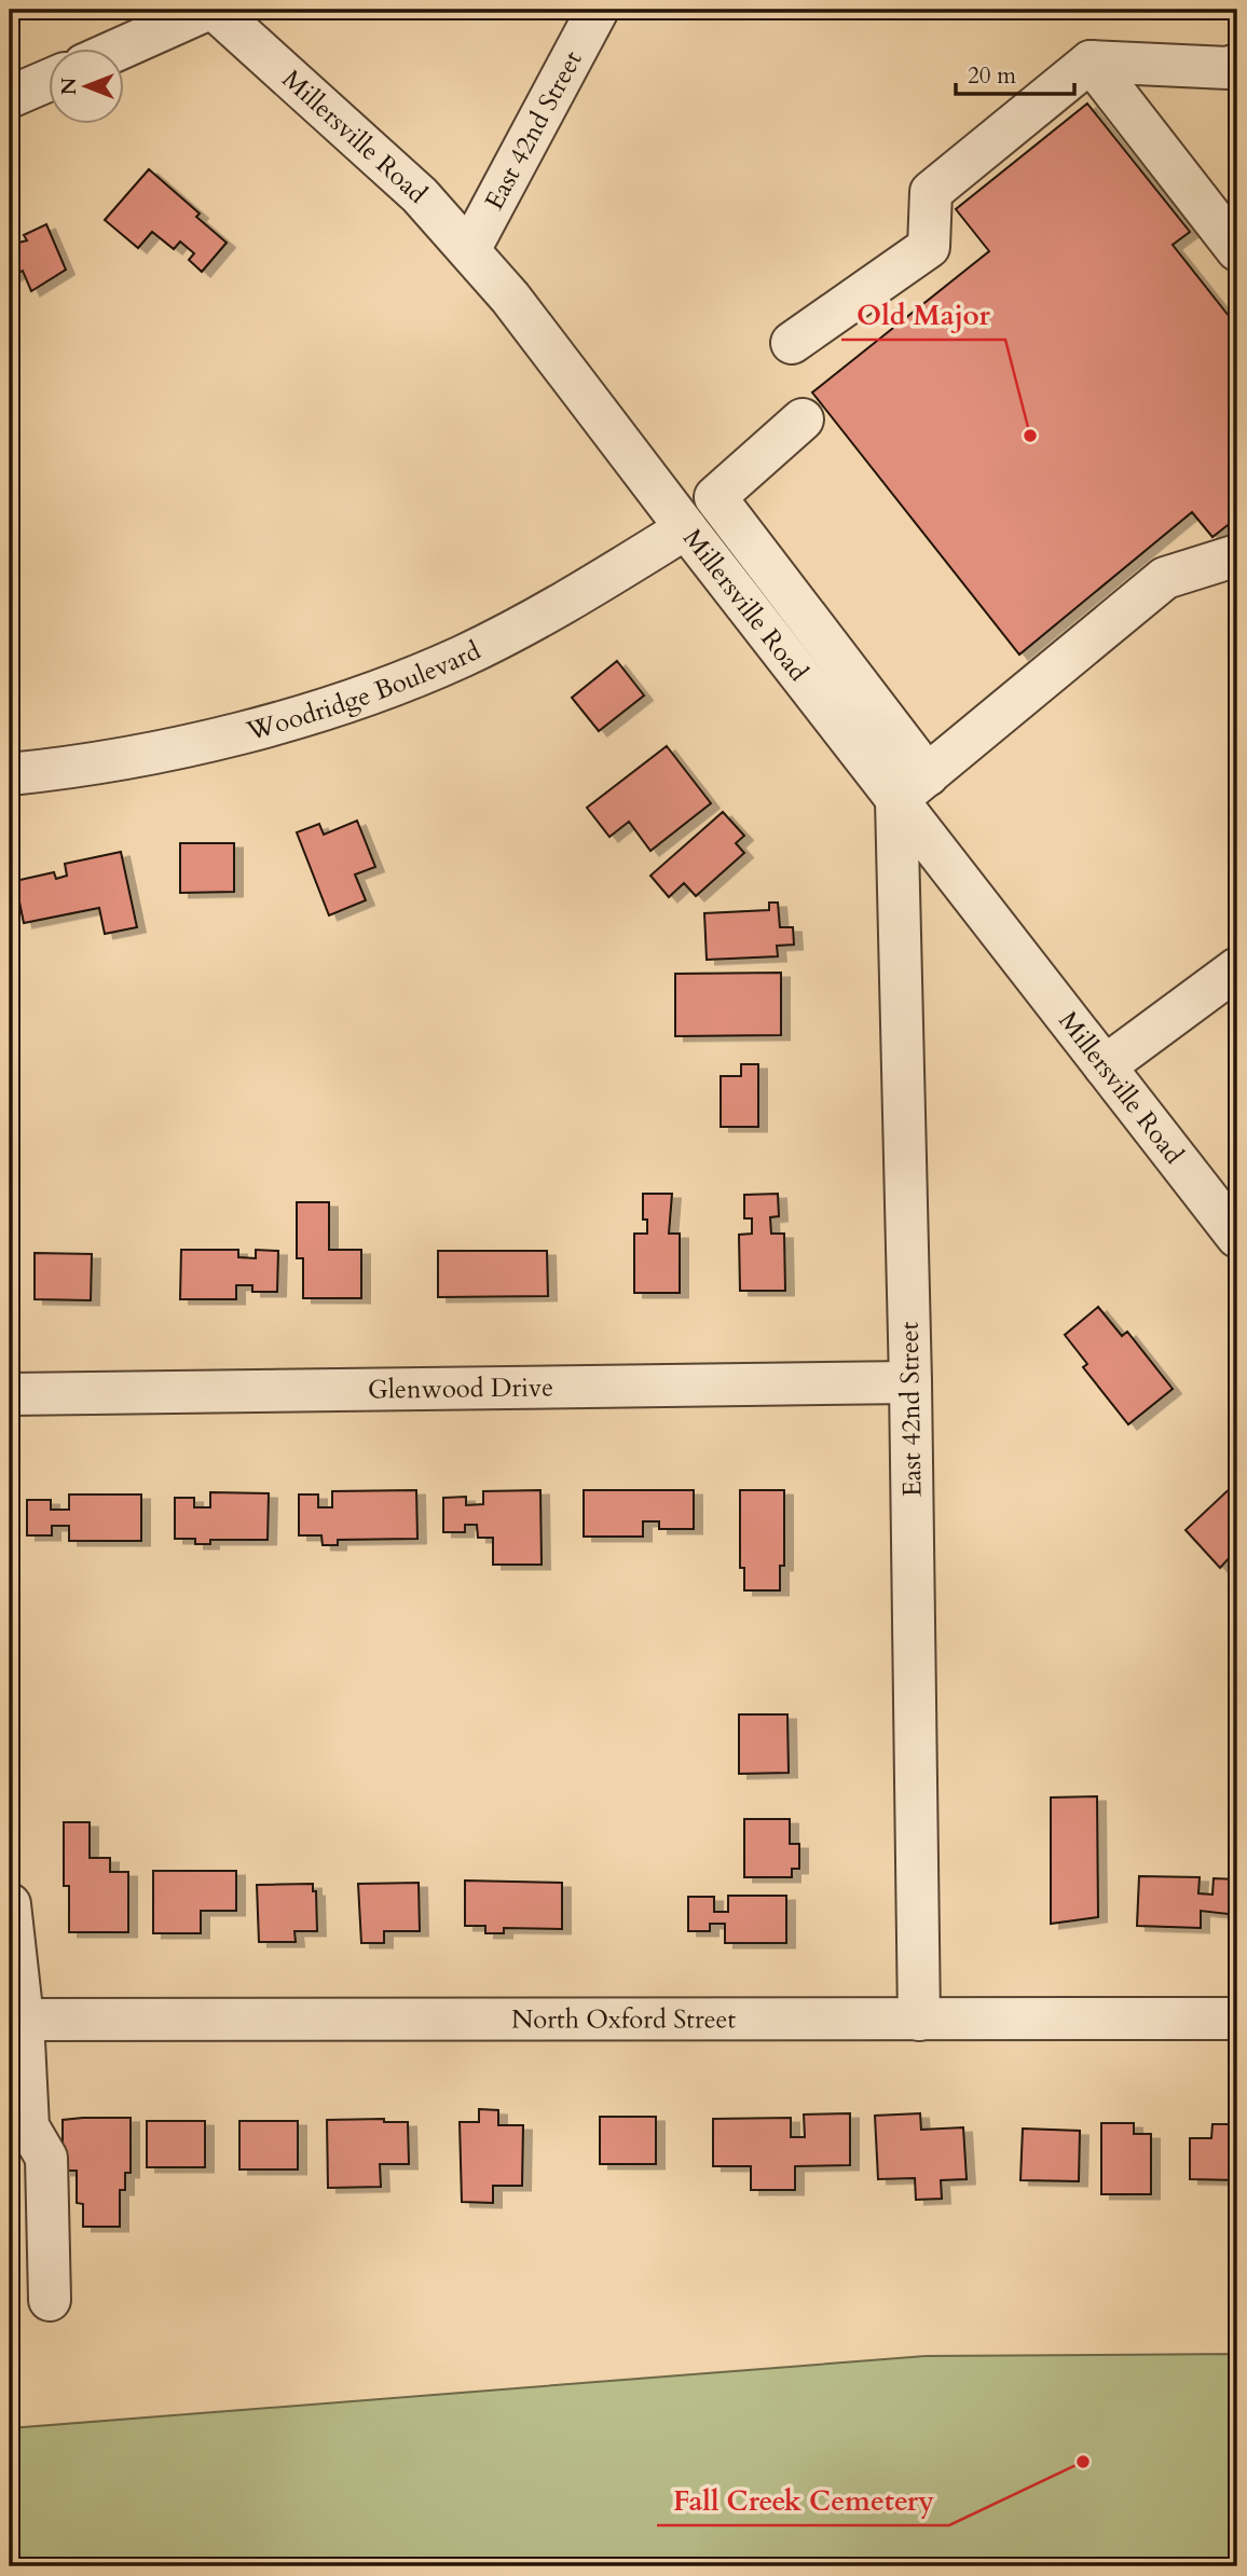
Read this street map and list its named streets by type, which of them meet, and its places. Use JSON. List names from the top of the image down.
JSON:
{
  "streets": {
    "street": [
      "East 42nd Street",
      "Millersville Road",
      "Woodridge Boulevard",
      "Glenwood Drive",
      "North Oxford Street"
    ]
  },
  "crossings": [
    ["East 42nd Street", "Millersville Road"],
    ["East 42nd Street", "Glenwood Drive"],
    ["East 42nd Street", "North Oxford Street"],
    ["Millersville Road", "Woodridge Boulevard"]
  ],
  "places": ["Old Major", "Fall Creek Cemetery"],
  "scale_bar": "20 m",
  "north": "left"
}
